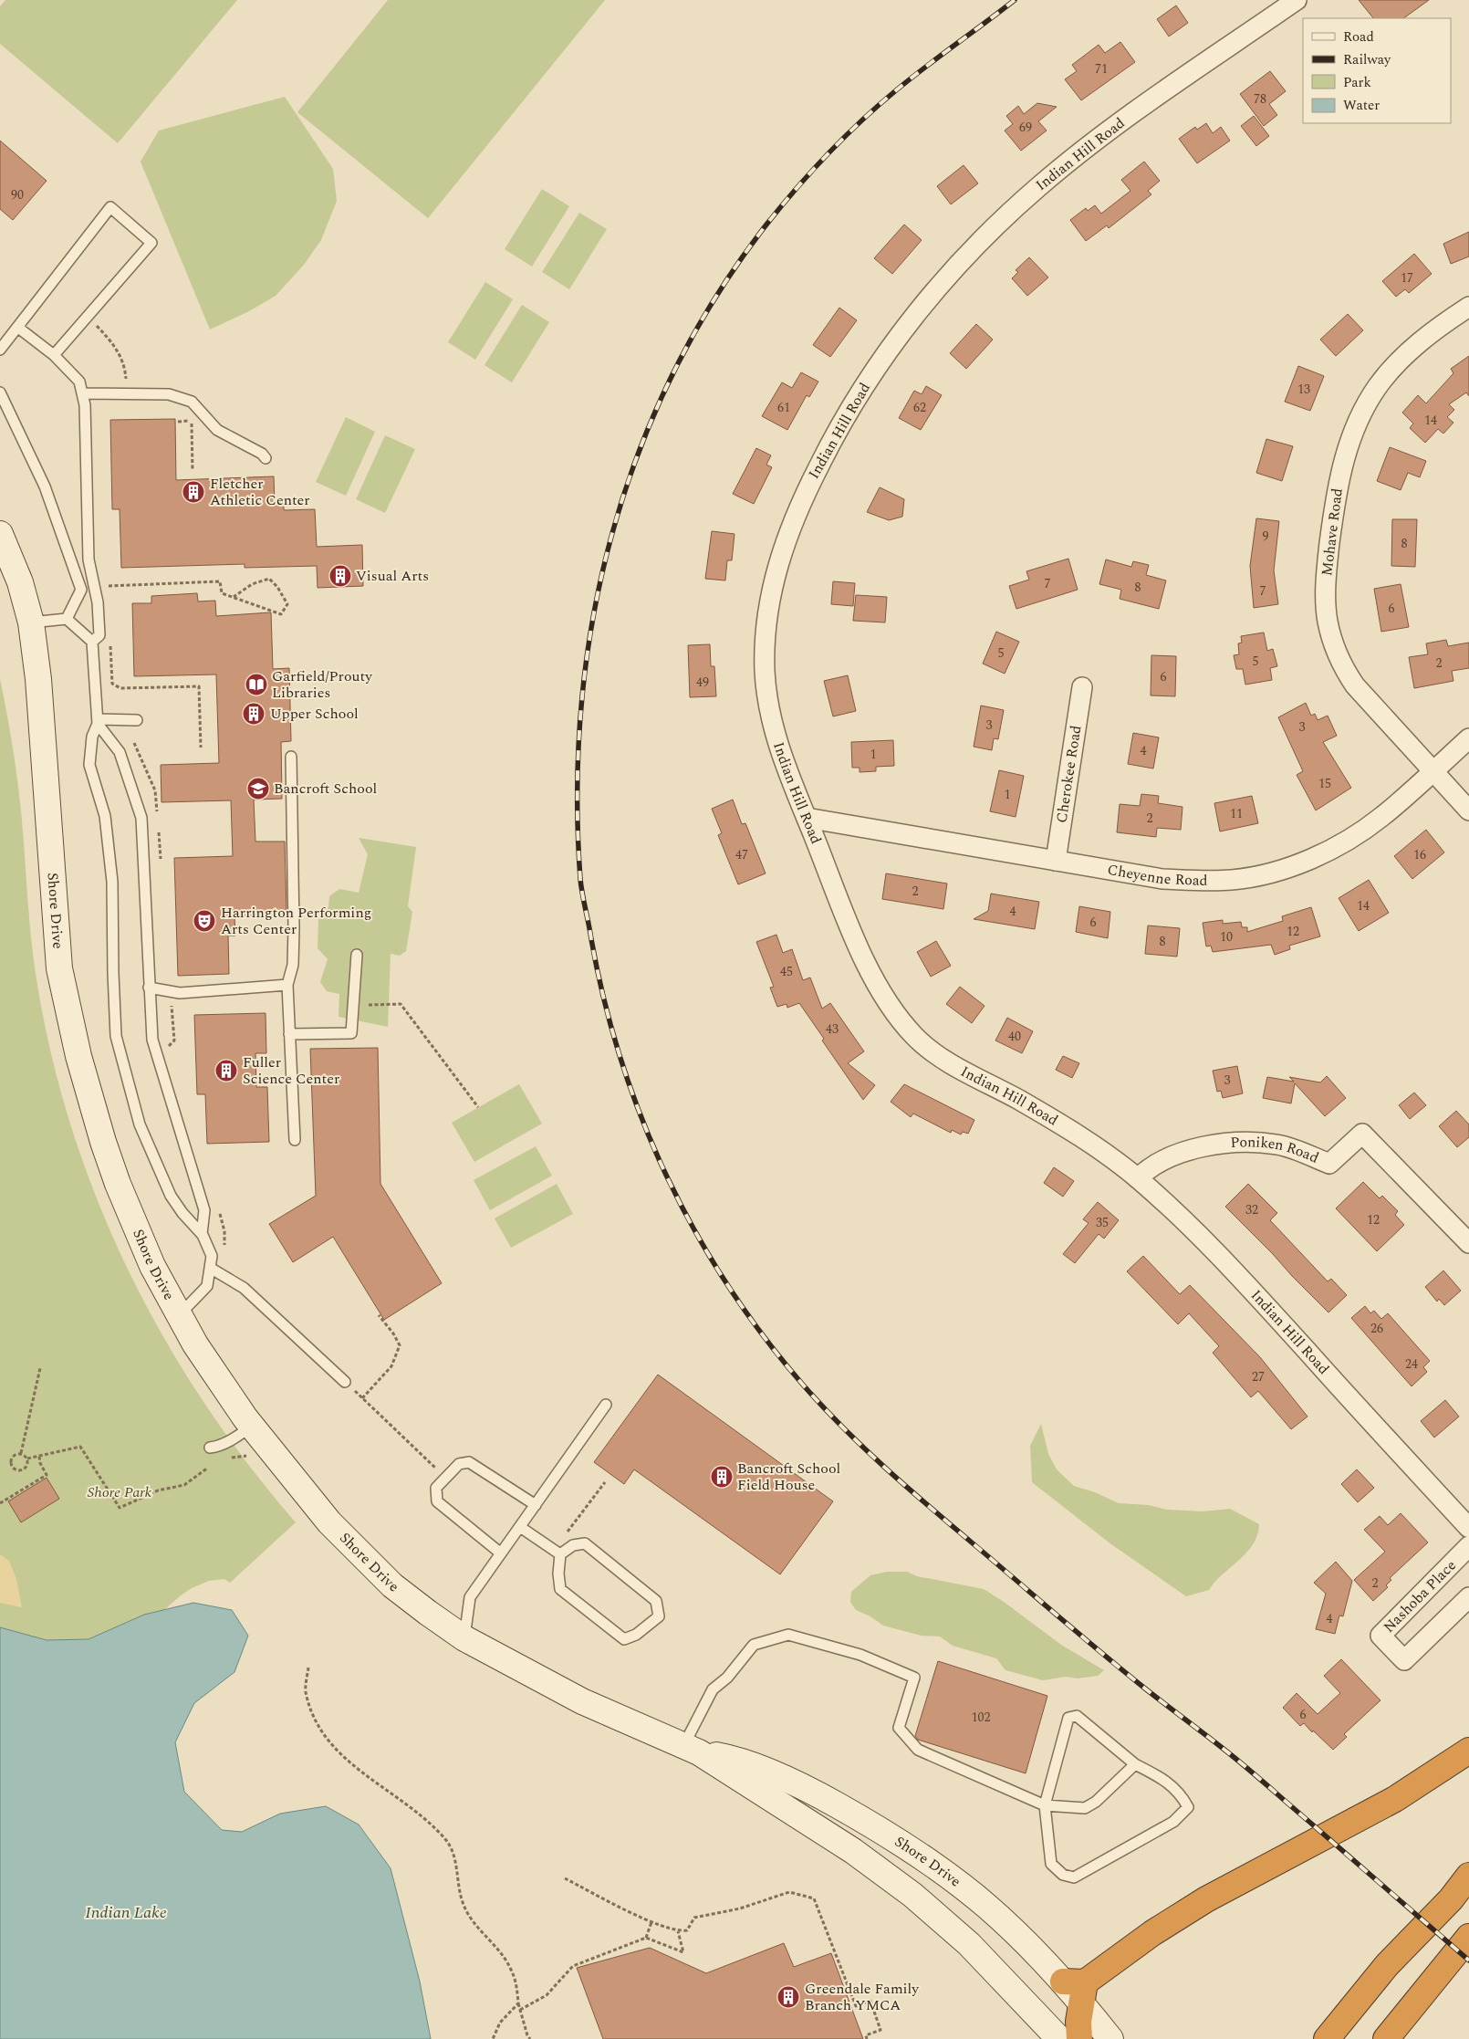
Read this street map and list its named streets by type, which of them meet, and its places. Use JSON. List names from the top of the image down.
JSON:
{
  "streets": {
    "main road": ["Shore Drive"],
    "street": [
      "Indian Hill Road",
      "Mohave Road",
      "Cherokee Road",
      "Cheyenne Road",
      "Poniken Road",
      "Nashoba Place"
    ]
  },
  "crossings": [
    ["Indian Hill Road", "Cheyenne Road"],
    ["Indian Hill Road", "Poniken Road"],
    ["Mohave Road", "Cheyenne Road"],
    ["Cherokee Road", "Cheyenne Road"]
  ],
  "water": ["Indian Lake"],
  "parks": ["Shore Park"],
  "places": {
    "building": [
      "Fletcher Athletic Center",
      "Visual Arts",
      "Upper School",
      "Fuller Science Center",
      "Bancroft School Field House",
      "Greendale Family Branch YMCA"
    ],
    "library": ["Garfield/Prouty Libraries"],
    "school or university": ["Bancroft School"],
    "theatre": ["Harrington Performing Arts Center"]
  },
  "house_numbers": [
    "71",
    "78",
    "69",
    "90",
    "17",
    "13",
    "61",
    "62",
    "14",
    "9",
    "8",
    "7",
    "8",
    "7",
    "6",
    "5",
    "5",
    "2",
    "6",
    "49",
    "3",
    "3",
    "4",
    "1",
    "15",
    "1",
    "11",
    "2",
    "47",
    "16",
    "2",
    "14",
    "4",
    "6",
    "12",
    "10",
    "8",
    "45",
    "43",
    "40",
    "3",
    "32",
    "12",
    "35",
    "26",
    "24",
    "27",
    "2",
    "4",
    "6",
    "102"
  ],
  "legend": [
    "Road",
    "Railway",
    "Park",
    "Water"
  ]
}
